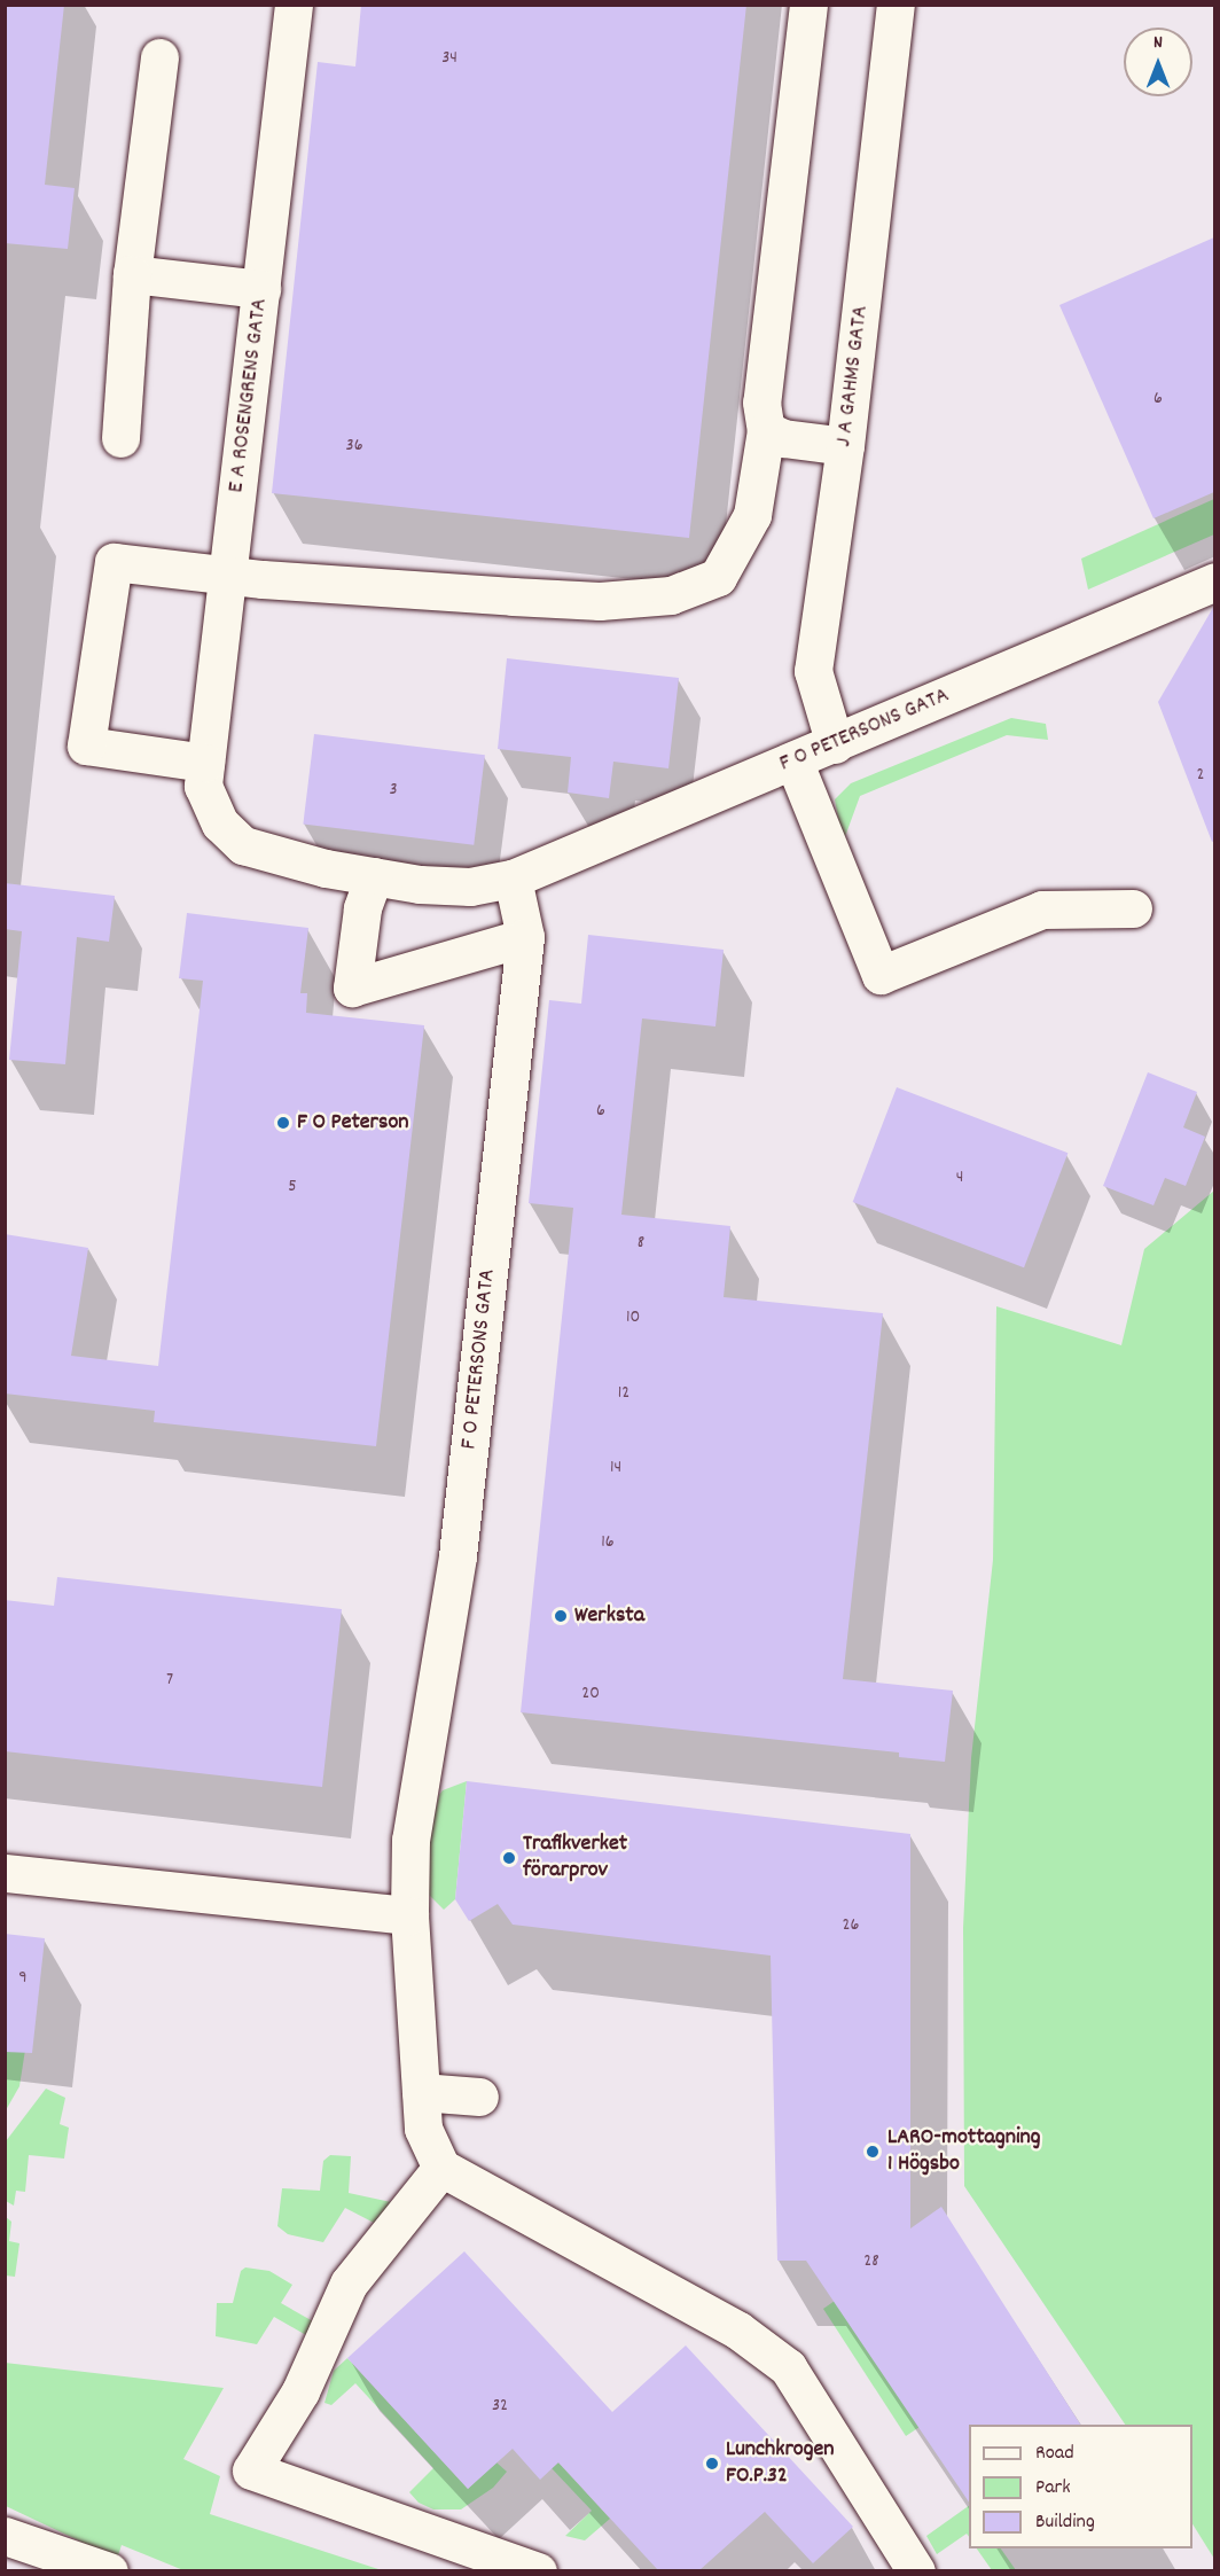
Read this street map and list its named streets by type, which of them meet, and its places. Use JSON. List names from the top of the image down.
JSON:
{
  "streets": {
    "street": ["J A GAHMS GATA", "E A ROSENGRENS GATA", "F O PETERSONS GATA"]
  },
  "crossings": [
    ["J A GAHMS GATA", "F O PETERSONS GATA"],
    ["E A ROSENGRENS GATA", "F O PETERSONS GATA"]
  ],
  "places": [
    "F O Peterson",
    "Werksta",
    "Trafikverket förarprov",
    "LARO-mottagning 1 Högsbo",
    "Lunchkrogen FO.P.32"
  ],
  "house_numbers": [
    "34",
    "6",
    "36",
    "2",
    "3",
    "6",
    "4",
    "5",
    "8",
    "10",
    "12",
    "14",
    "16",
    "7",
    "20",
    "26",
    "9",
    "28",
    "32"
  ],
  "legend": ["Road", "Park", "Building"],
  "north": "top"
}
